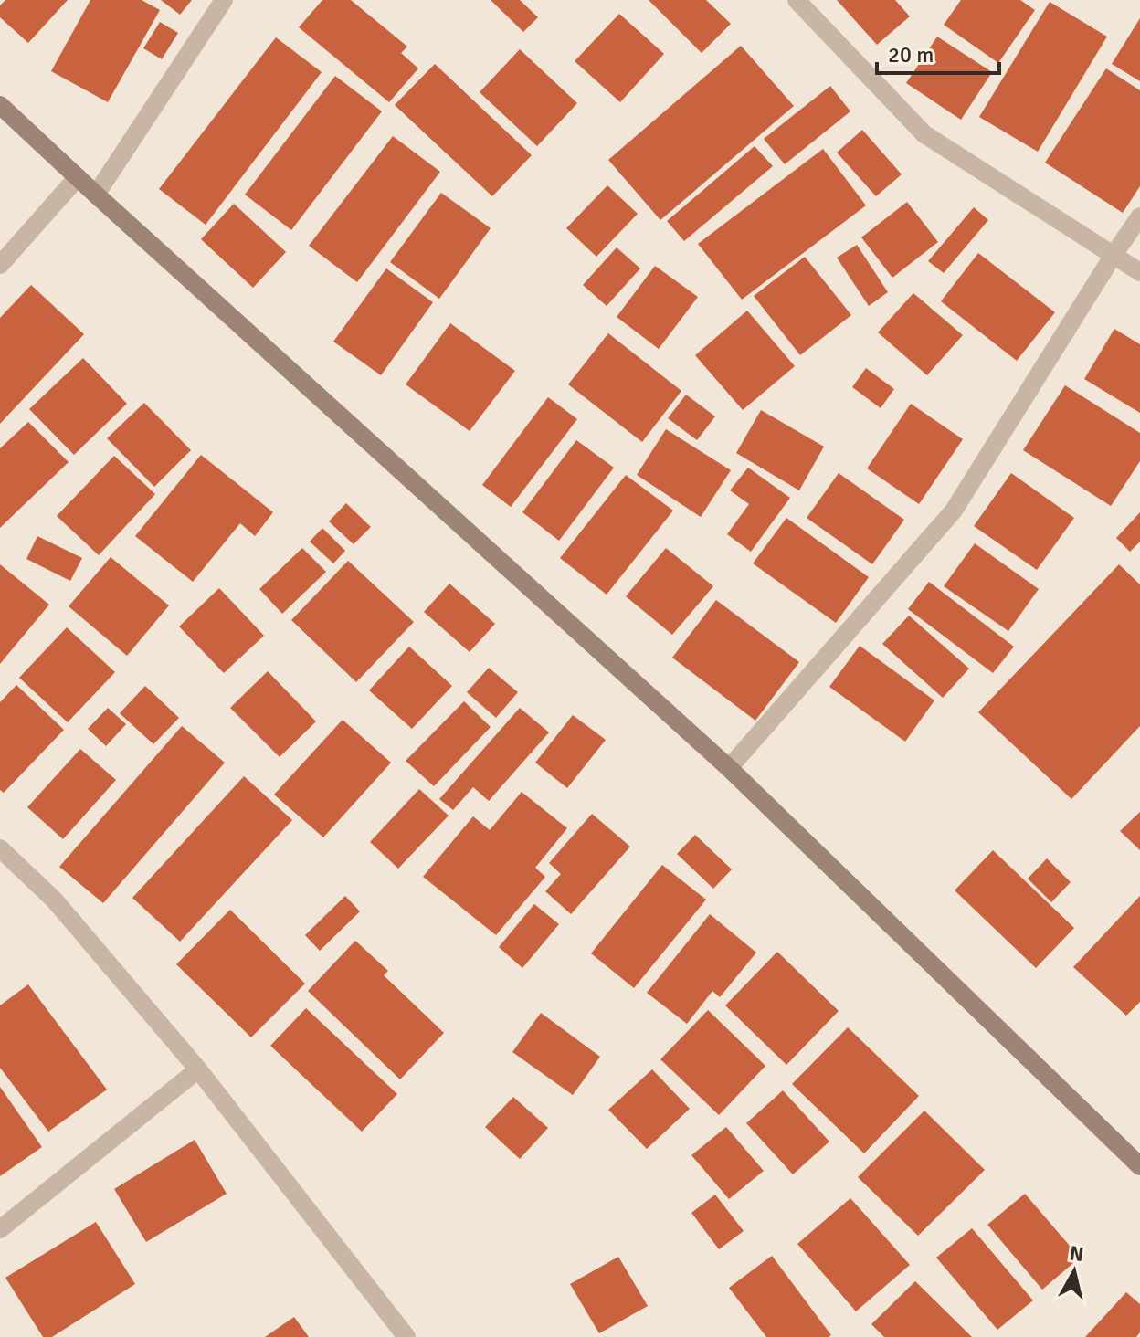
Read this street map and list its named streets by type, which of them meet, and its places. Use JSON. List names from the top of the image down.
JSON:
{
  "scale_bar": "20 m",
  "north": "top"
}
